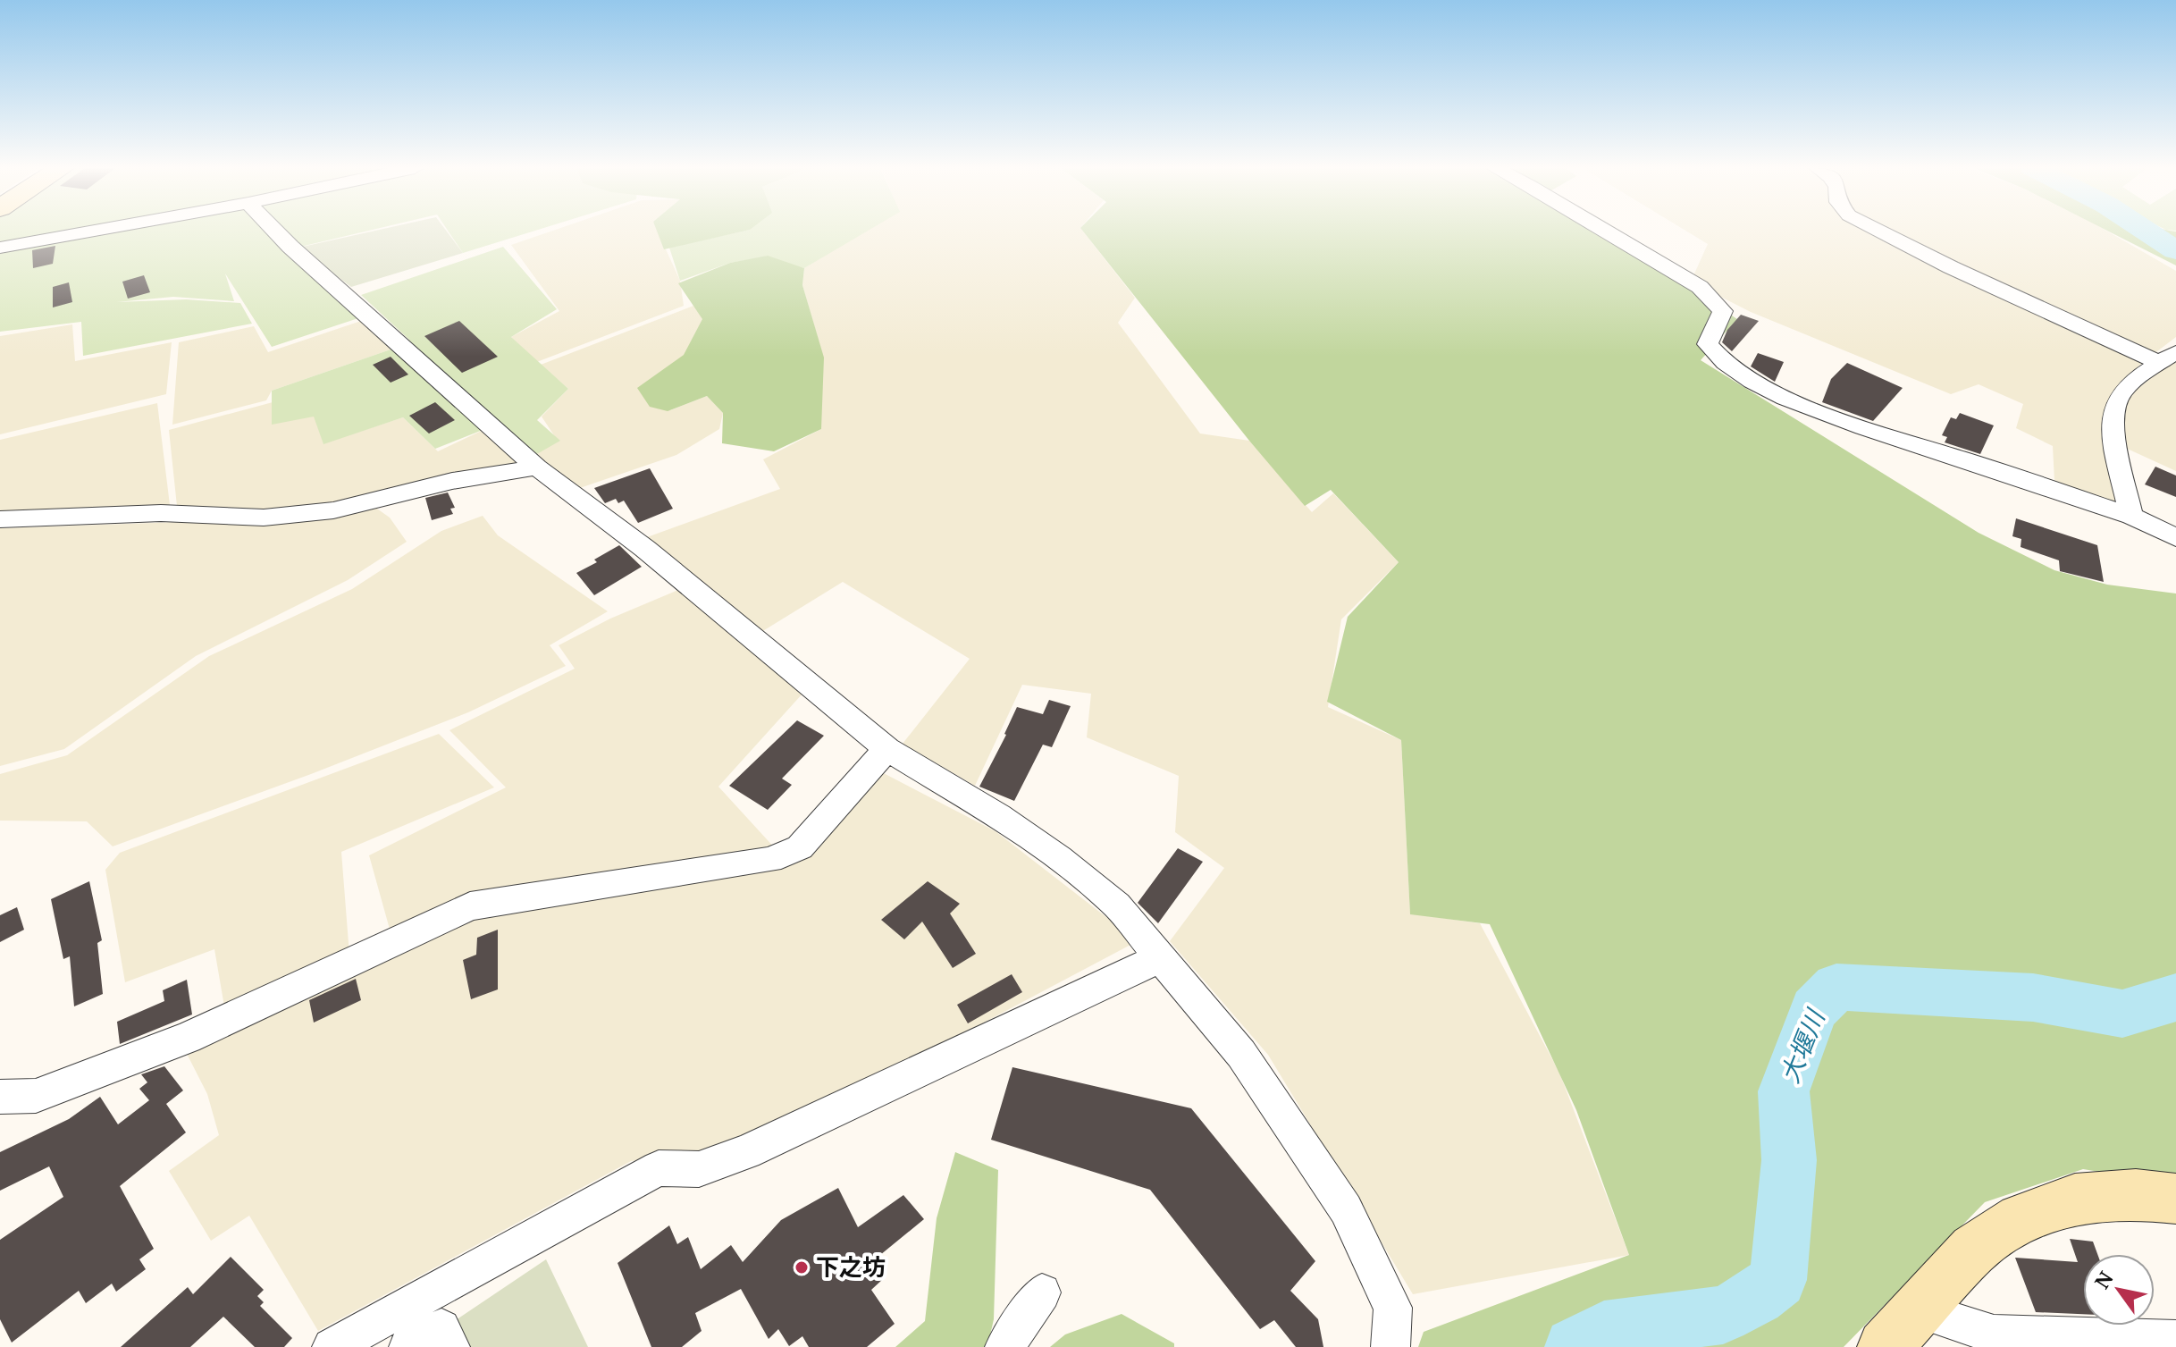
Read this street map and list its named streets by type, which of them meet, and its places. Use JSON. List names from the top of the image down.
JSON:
{
  "water": ["大堰川"],
  "places": ["下之坊"],
  "north": "top left"
}
